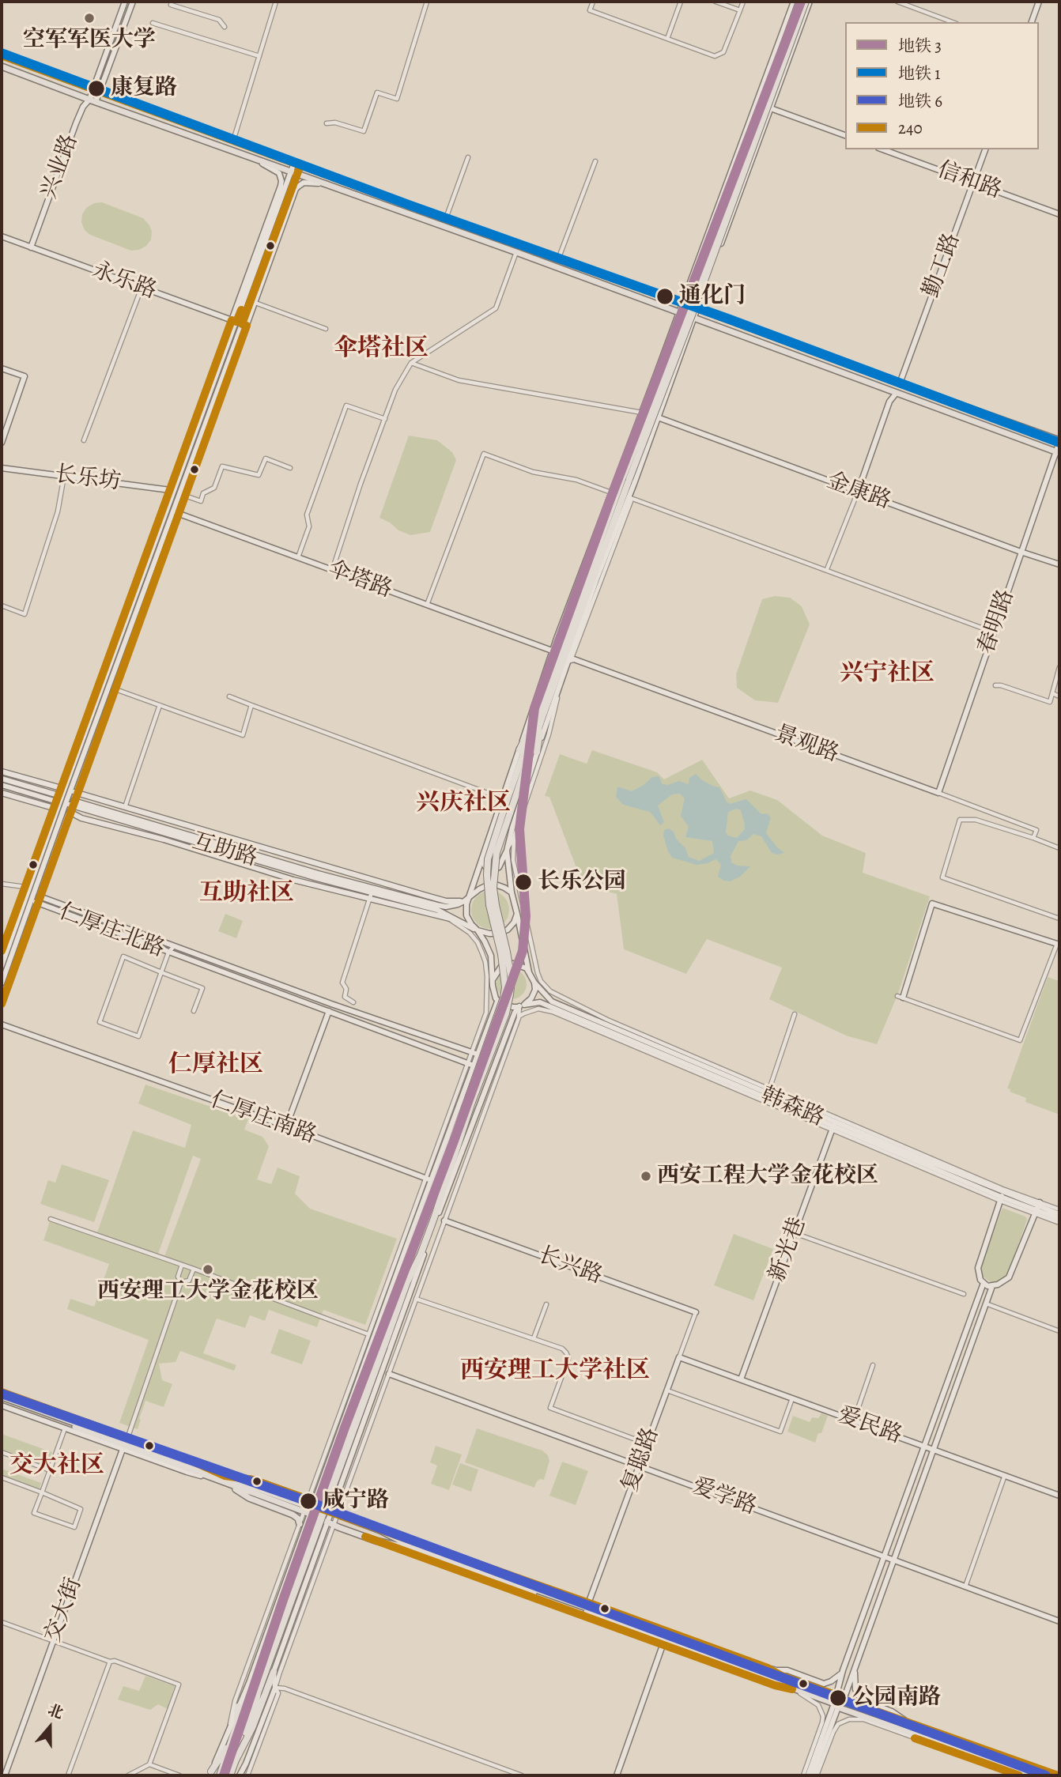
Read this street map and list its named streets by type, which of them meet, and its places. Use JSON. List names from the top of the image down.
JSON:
{
  "streets": {
    "street": [
      "兴业路",
      "信和路",
      "勤工路",
      "永乐路",
      "长乐坊",
      "金康路",
      "伞塔路",
      "春明路",
      "景观路",
      "互助路",
      "仁厚庄北路",
      "韩森路",
      "仁厚庄南路",
      "新光巷",
      "长兴路",
      "爱民路",
      "复聪路",
      "爱学路",
      "交大街"
    ]
  },
  "crossings": [
    ["兴业路", "永乐路"],
    ["信和路", "勤工路"],
    ["金康路", "春明路"],
    ["春明路", "景观路"],
    ["韩森路", "新光巷"],
    ["新光巷", "爱民路"],
    ["长兴路", "复聪路"],
    ["爱民路", "复聪路"],
    ["复聪路", "爱学路"]
  ],
  "districts": [
    "伞塔社区",
    "兴宁社区",
    "兴庆社区",
    "互助社区",
    "仁厚社区",
    "西安理工大学社区",
    "交大社区"
  ],
  "places": [
    "空军军医大学",
    "康复路",
    "通化门",
    "长乐公园",
    "西安工程大学金花校区",
    "西安理工大学金花校区",
    "咸宁路",
    "公园南路"
  ],
  "lines": [
    "metro line 3",
    "metro line 1",
    "transit line 240",
    "metro line 6"
  ],
  "legend": [
    "地铁 3",
    "地铁 1",
    "地铁 6",
    "240"
  ],
  "north": "top"
}
